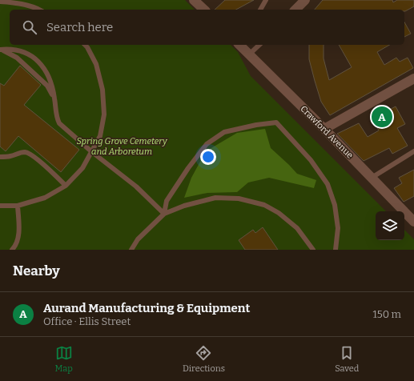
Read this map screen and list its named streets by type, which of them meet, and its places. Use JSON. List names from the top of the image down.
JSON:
{
  "streets": {
    "street": ["Crawford Avenue"]
  },
  "parks": ["Spring Grove Cemetery and Arboretum"],
  "page": {
    "search": "Search here",
    "pins": "A",
    "heading": "Nearby",
    "list": [
      {
        "mark": "A",
        "name": "Aurand Manufacturing & Equipment",
        "note": "Office · Ellis Street",
        "value": "150 m"
      }
    ],
    "nav": ["Map", "Directions", "Saved"]
  }
}
